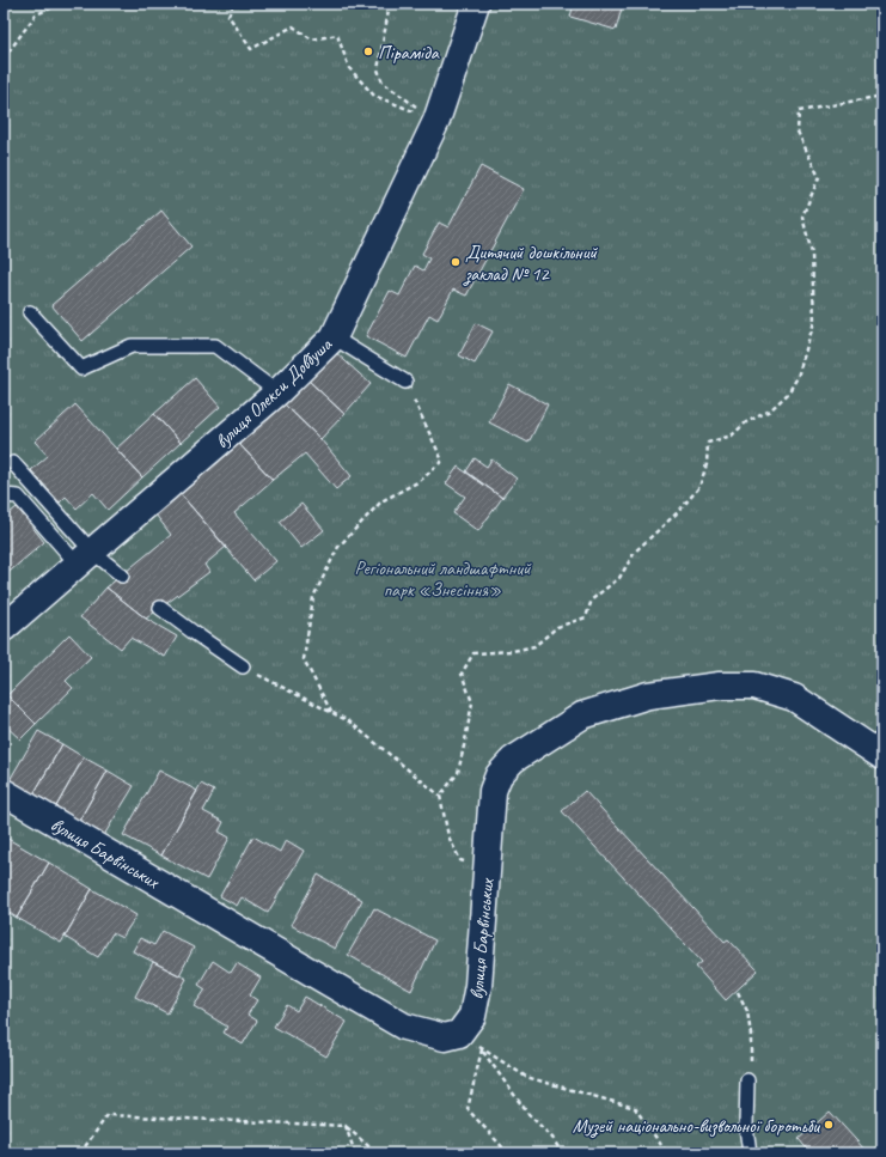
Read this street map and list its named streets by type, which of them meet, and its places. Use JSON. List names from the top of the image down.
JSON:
{
  "streets": {
    "street": ["вулиця Олекси Довбуша", "вулиця Барвінських"]
  },
  "parks": ["Регіональний ландшафтний парк «Знесіння»"],
  "places": ["Піраміда", "Дитячий дошкільний заклад № 12", "Музей національно-визвольної боротьби"]
}
